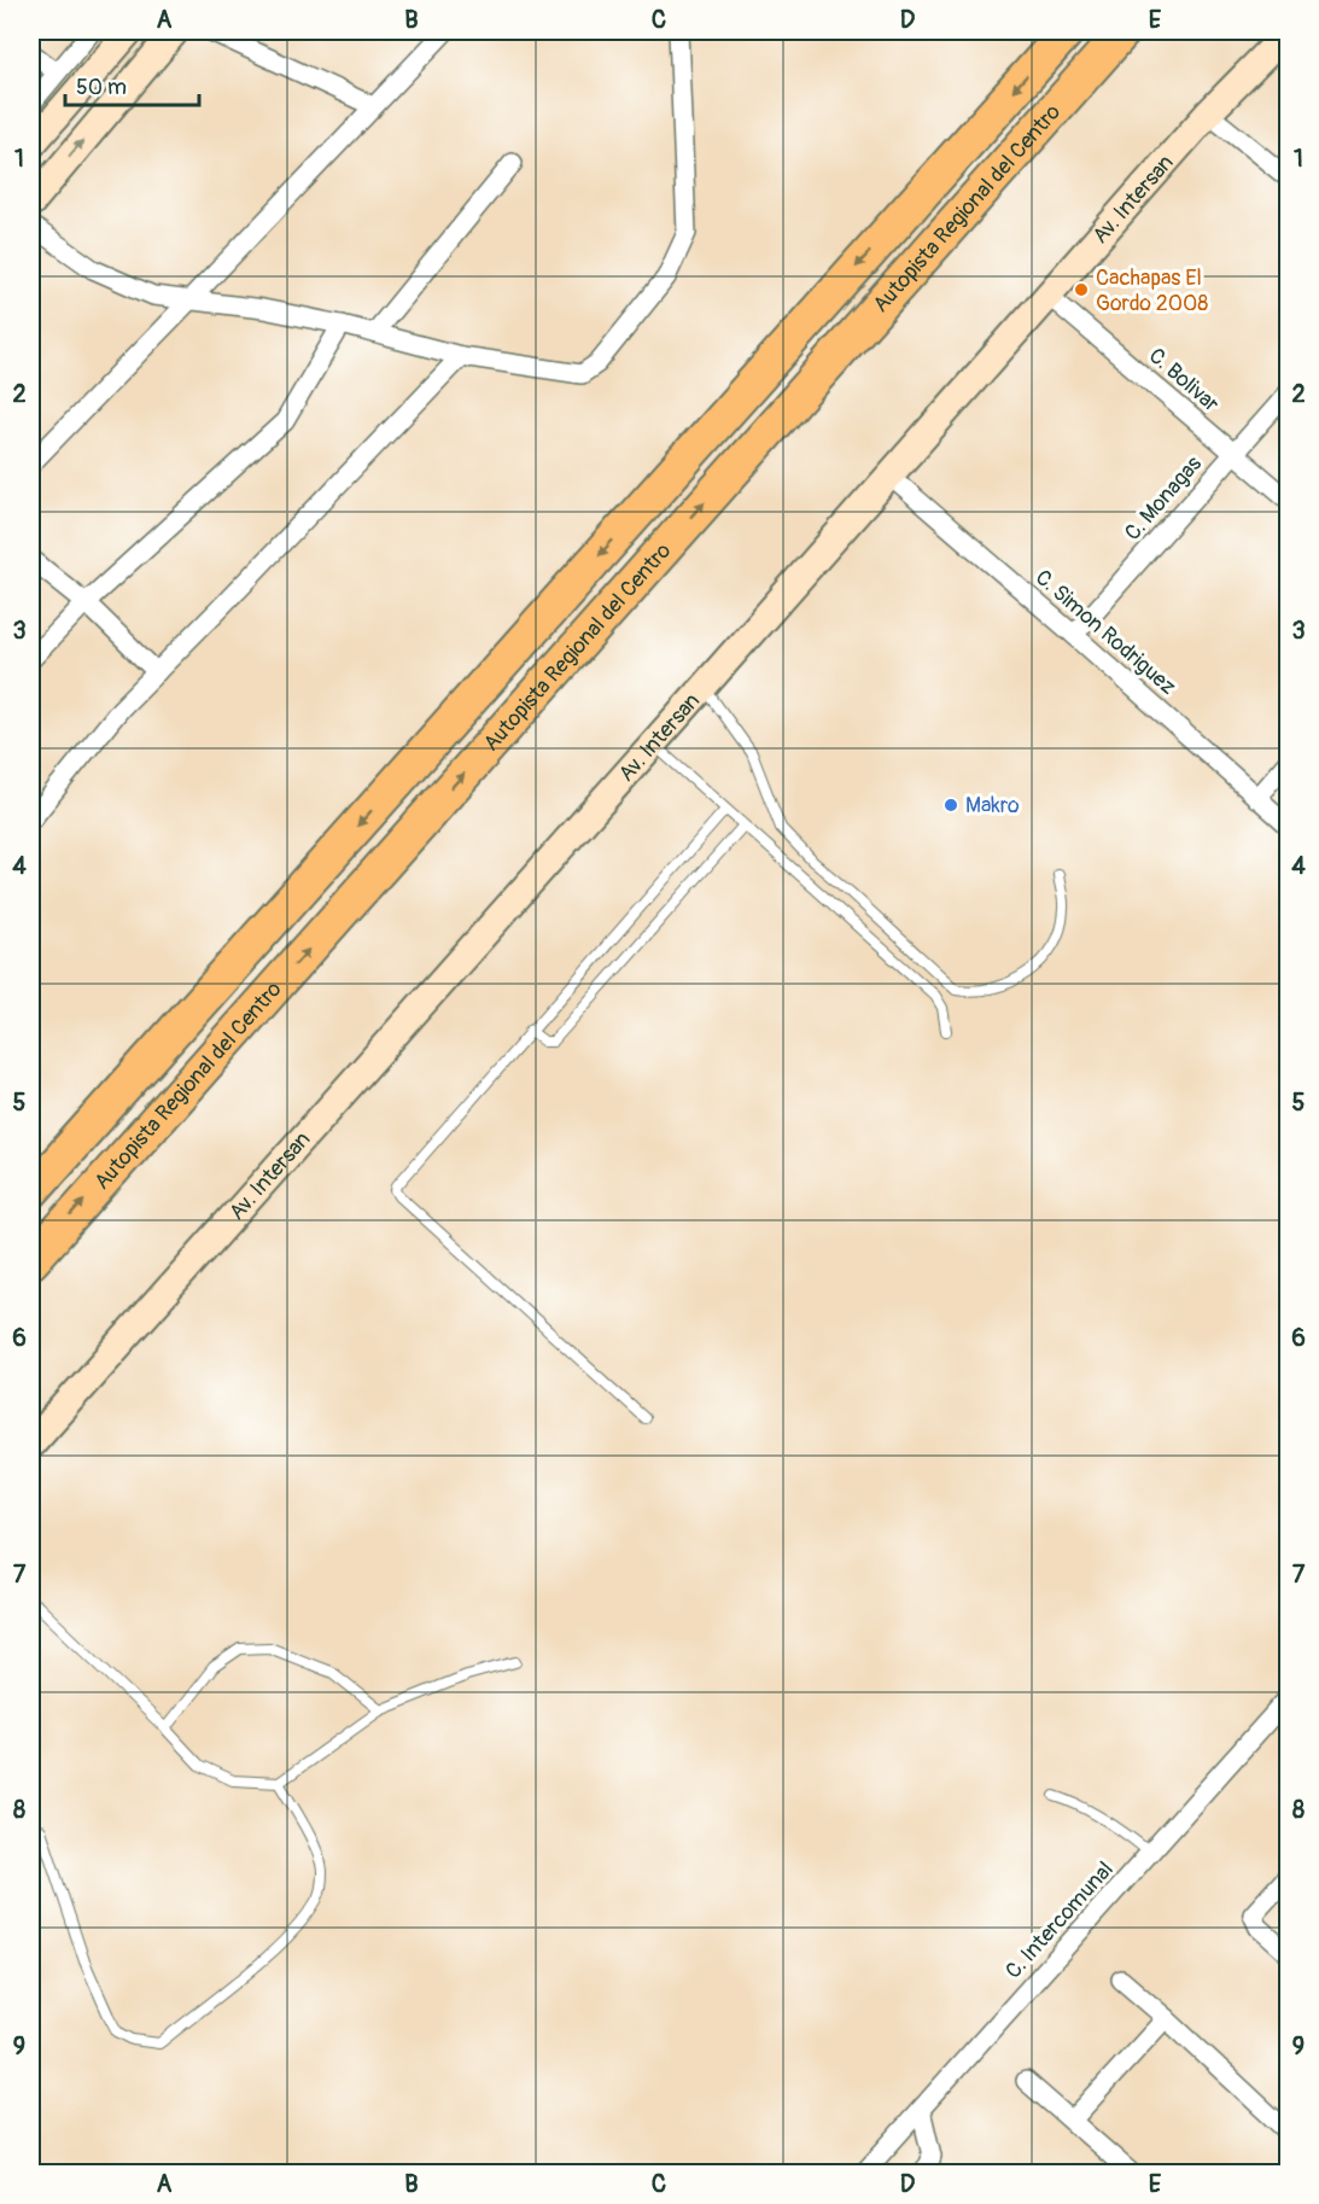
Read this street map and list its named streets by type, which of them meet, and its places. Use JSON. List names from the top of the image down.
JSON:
{
  "streets": {
    "highway": ["Autopista Regional del Centro"],
    "street": [
      "Av. Intersan",
      "C. Bolivar",
      "C. Monagas",
      "C. Simon Rodriguez",
      "C. Intercomunal"
    ]
  },
  "crossings": [
    ["Av. Intersan", "C. Bolivar"],
    ["Av. Intersan", "C. Simon Rodriguez"],
    ["C. Bolivar", "C. Monagas"],
    ["C. Monagas", "C. Simon Rodriguez"]
  ],
  "places": ["Cachapas El Gordo 2008", "Makro"],
  "scale_bar": "50 m",
  "grid": {
    "columns": [
      "A",
      "B",
      "C",
      "D",
      "E"
    ],
    "rows": [
      "1",
      "2",
      "3",
      "4",
      "5",
      "6",
      "7",
      "8",
      "9"
    ]
  }
}
